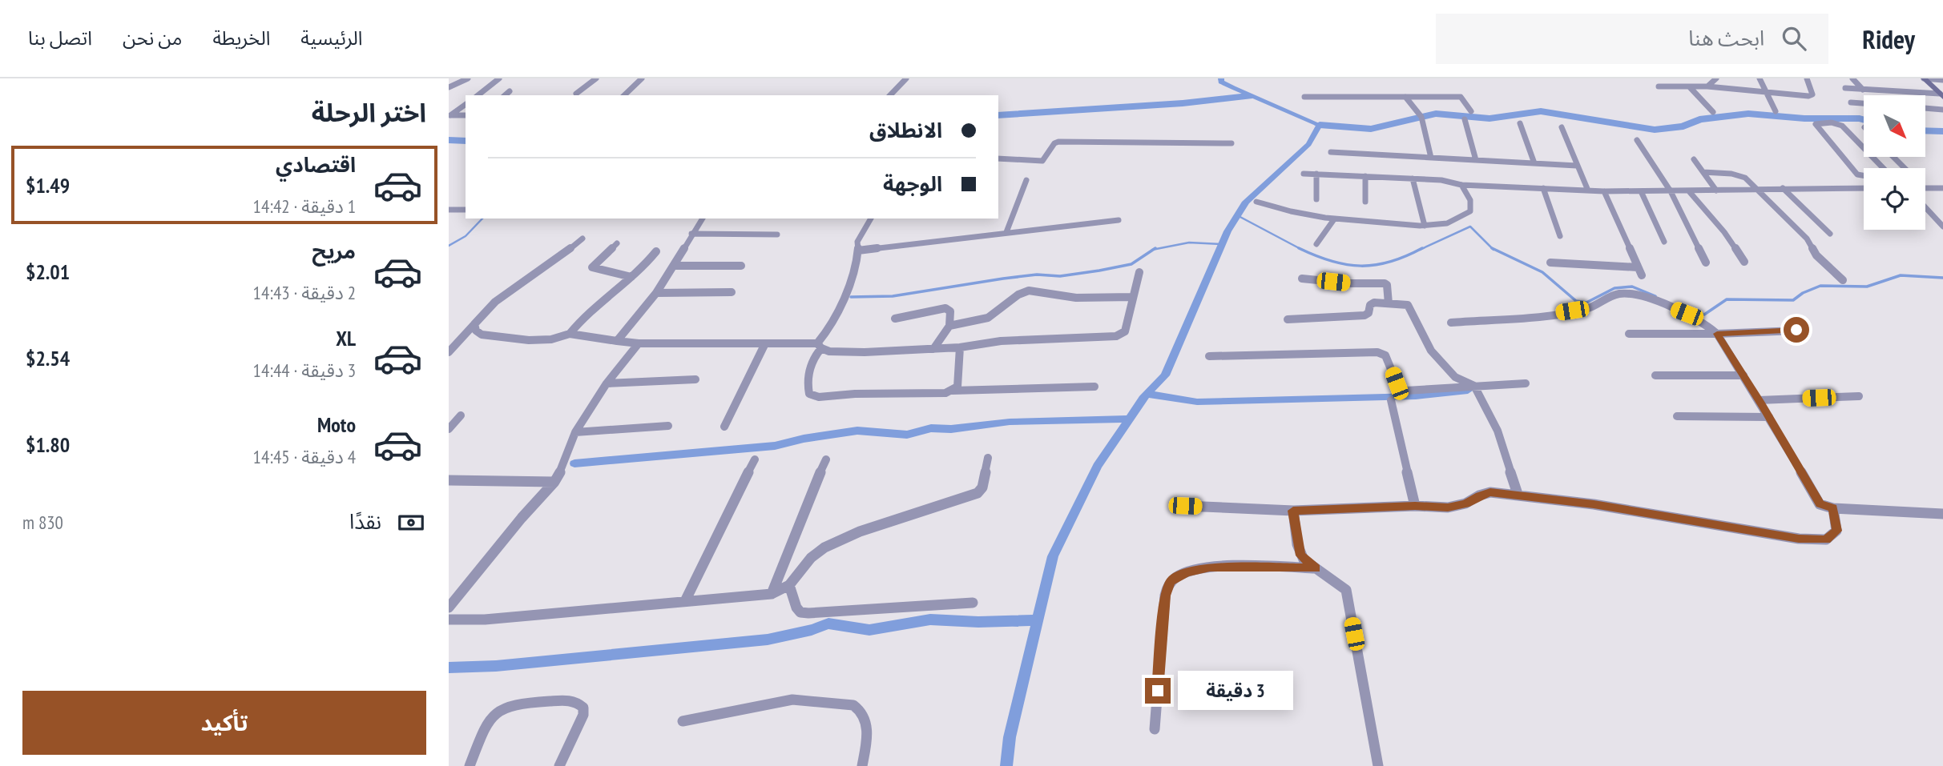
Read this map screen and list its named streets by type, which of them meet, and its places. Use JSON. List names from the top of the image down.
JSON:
{
  "north": "bottom right",
  "page": {
    "header": "Ridey",
    "search": "ابحث هنا",
    "nav": [
      "الرئيسية",
      "الخريطة",
      "من نحن",
      "اتصل بنا"
    ],
    "heading": "اختر الرحلة",
    "banner": ["الانطلاق", "الوجهة"],
    "list": [
      {
        "name": "اقتصادي",
        "note": "1 دقيقة · 14:42",
        "value": "$1.49"
      },
      {
        "name": "مريح",
        "note": "2 دقيقة · 14:43",
        "value": "$2.01"
      },
      {
        "name": "XL",
        "note": "3 دقيقة · 14:44",
        "value": "$2.54"
      },
      {
        "name": "Moto",
        "note": "4 دقيقة · 14:45",
        "value": "$1.80"
      }
    ],
    "pay": ["نقدًا", "830 m"],
    "bubble": "3 دقيقة",
    "buttons": "تأكيد"
  }
}
